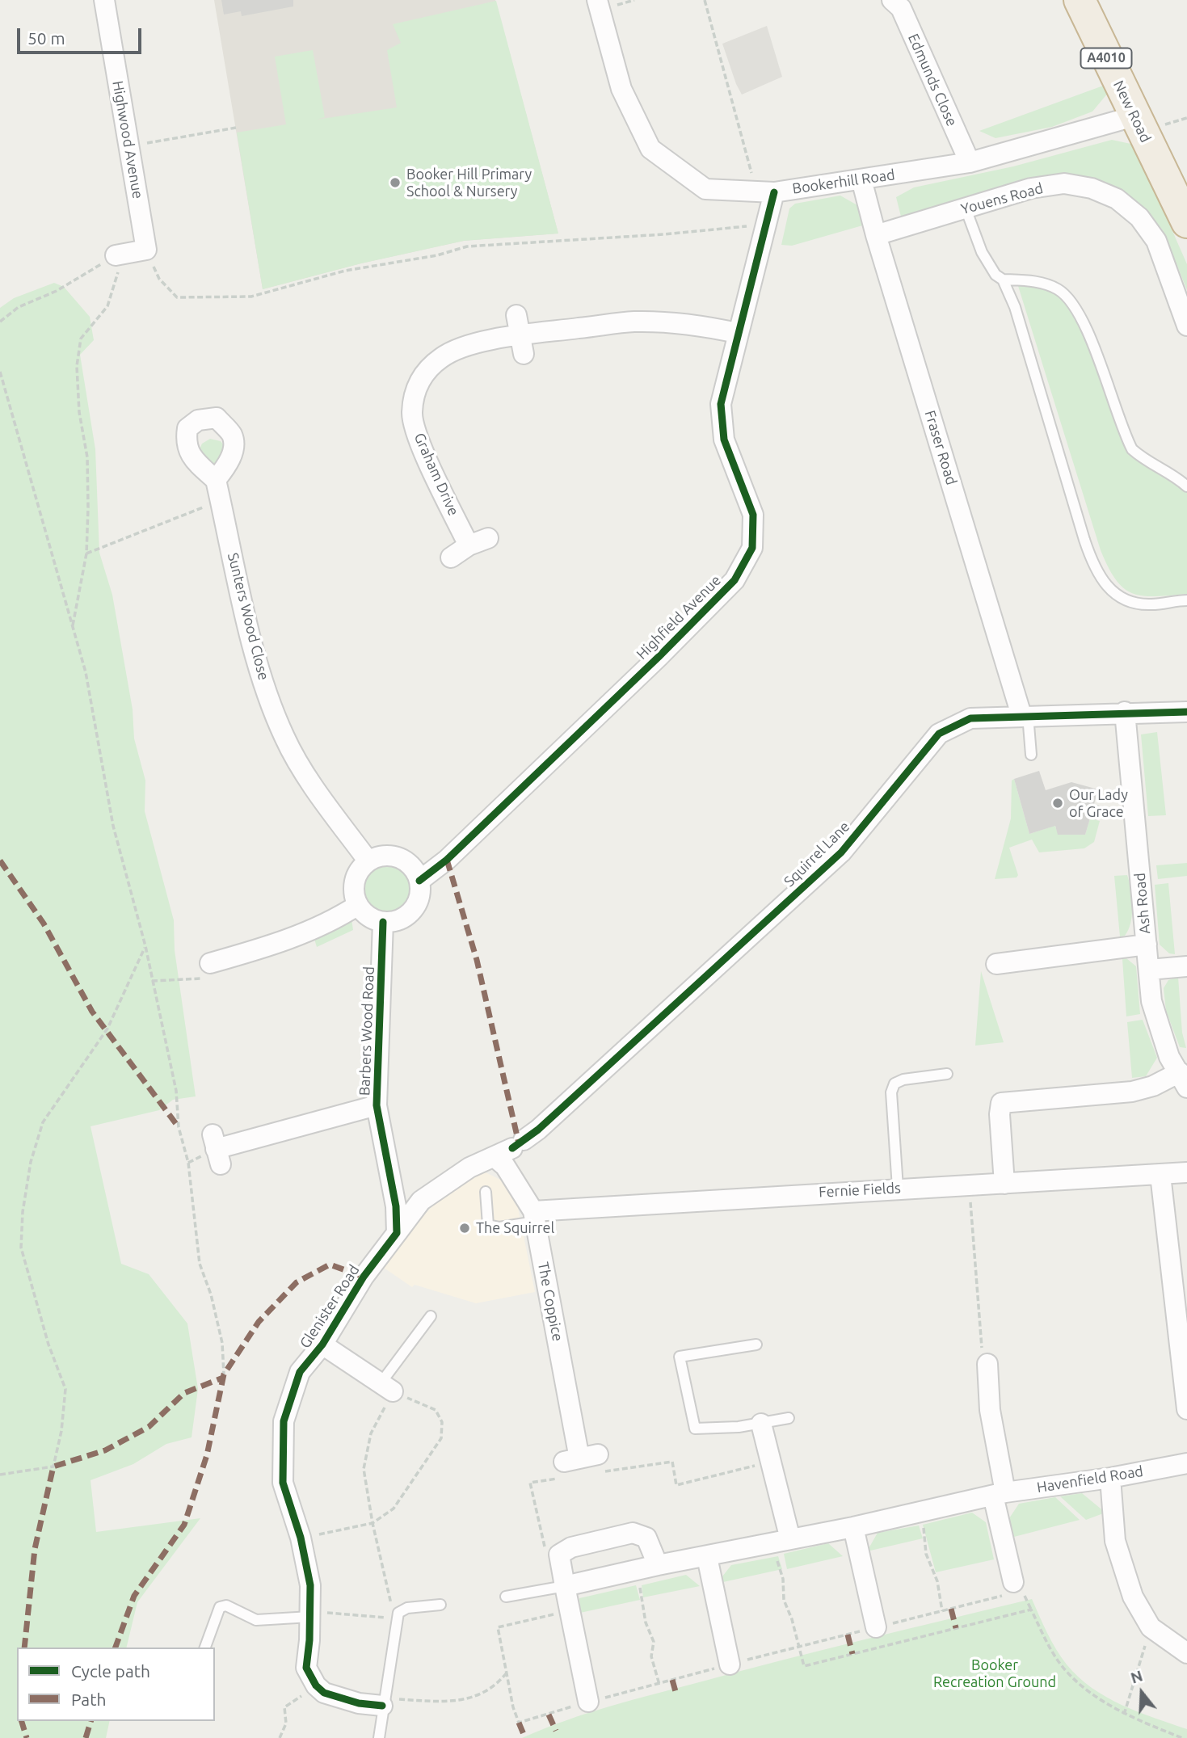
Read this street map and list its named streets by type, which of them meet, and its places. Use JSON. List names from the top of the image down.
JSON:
{
  "streets": {
    "highway": ["A4010", "New Road"],
    "street": [
      "Edmunds Close",
      "Highwood Avenue",
      "Bookerhill Road",
      "Youens Road",
      "Fraser Road",
      "Graham Drive",
      "Sunters Wood Close",
      "Highfield Avenue",
      "Squirrel Lane",
      "Ash Road",
      "Barbers Wood Road",
      "Fernie Fields",
      "The Coppice",
      "Glenister Road",
      "Havenfield Road"
    ]
  },
  "crossings": [
    ["Edmunds Close", "Bookerhill Road"],
    ["New Road", "Bookerhill Road"],
    ["Bookerhill Road", "Fraser Road"],
    ["Bookerhill Road", "Highfield Avenue"],
    ["Youens Road", "Fraser Road"],
    ["Fraser Road", "Squirrel Lane"],
    ["Graham Drive", "Highfield Avenue"],
    ["Sunters Wood Close", "Highfield Avenue"],
    ["Sunters Wood Close", "Barbers Wood Road"],
    ["Highfield Avenue", "Barbers Wood Road"],
    ["Squirrel Lane", "Ash Road"],
    ["Squirrel Lane", "Barbers Wood Road"],
    ["Squirrel Lane", "The Coppice"],
    ["Squirrel Lane", "Glenister Road"],
    ["Barbers Wood Road", "Glenister Road"],
    ["Fernie Fields", "The Coppice"]
  ],
  "parks": ["Booker Recreation Ground"],
  "places": ["Booker Hill Primary School & Nursery", "Our Lady of Grace", "The Squirrel"],
  "legend": ["Cycle path", "Path"],
  "scale_bar": "50 m",
  "north": "top"
}
